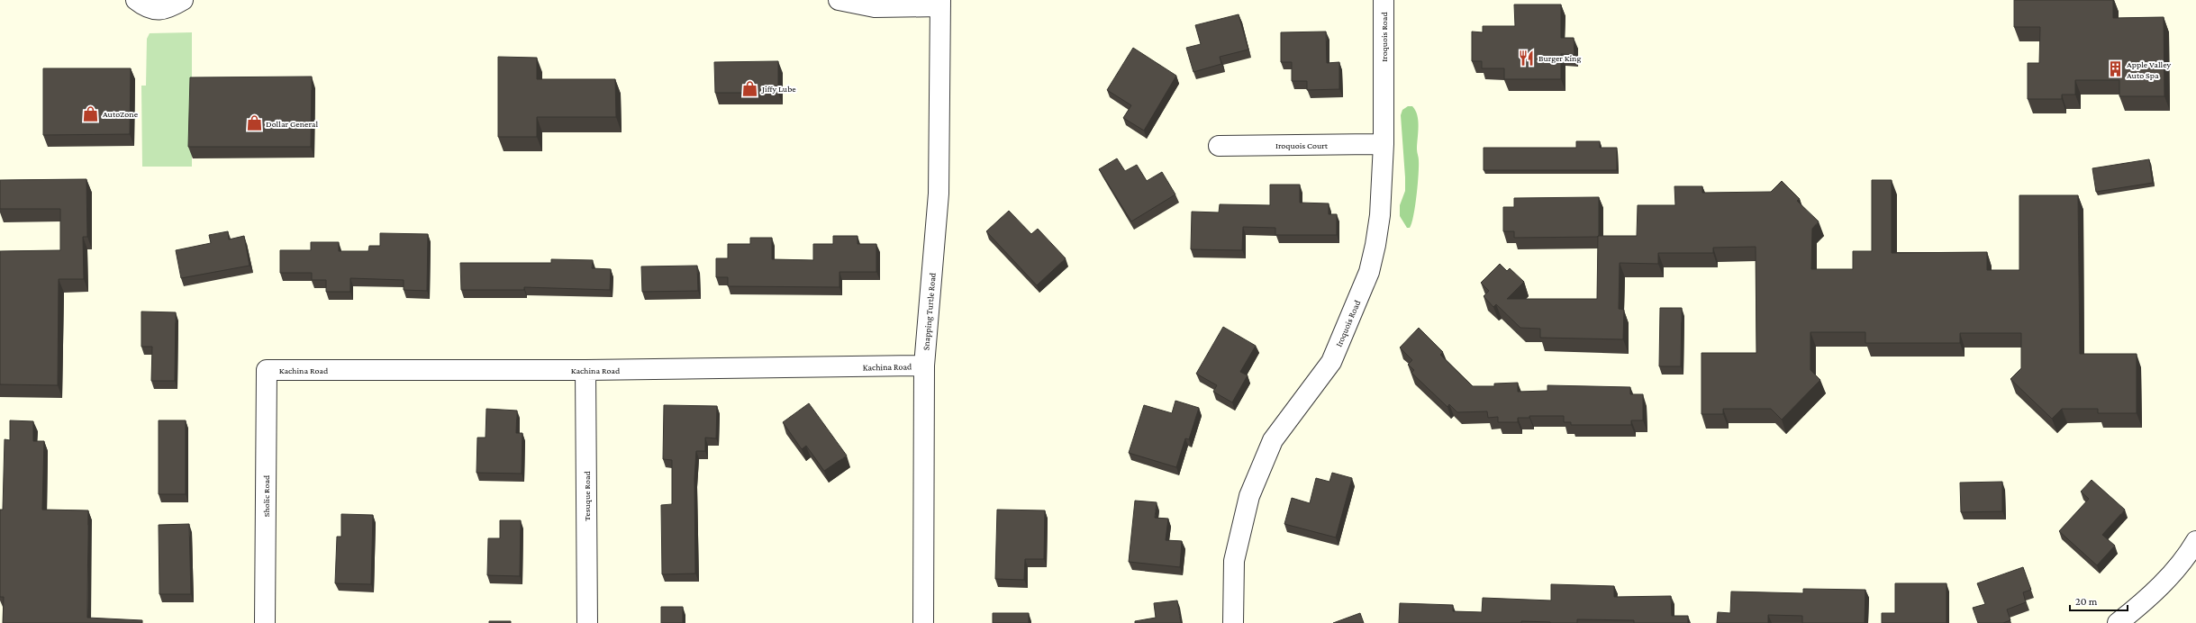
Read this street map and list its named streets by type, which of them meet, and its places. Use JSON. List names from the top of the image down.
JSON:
{
  "streets": {
    "street": [
      "Iroquois Road",
      "Iroquois Court",
      "Snapping Turtle Road",
      "Kachina Road",
      "Sholic Road",
      "Tesuque Road"
    ]
  },
  "crossings": [
    ["Iroquois Road", "Iroquois Court"],
    ["Snapping Turtle Road", "Kachina Road"],
    ["Kachina Road", "Sholic Road"],
    ["Kachina Road", "Tesuque Road"]
  ],
  "places": {
    "restaurant": ["Burger King"],
    "building": ["Apple Valley Auto Spa"],
    "shop": ["Jiffy Lube", "AutoZone", "Dollar General"]
  },
  "scale_bar": "20 m"
}
